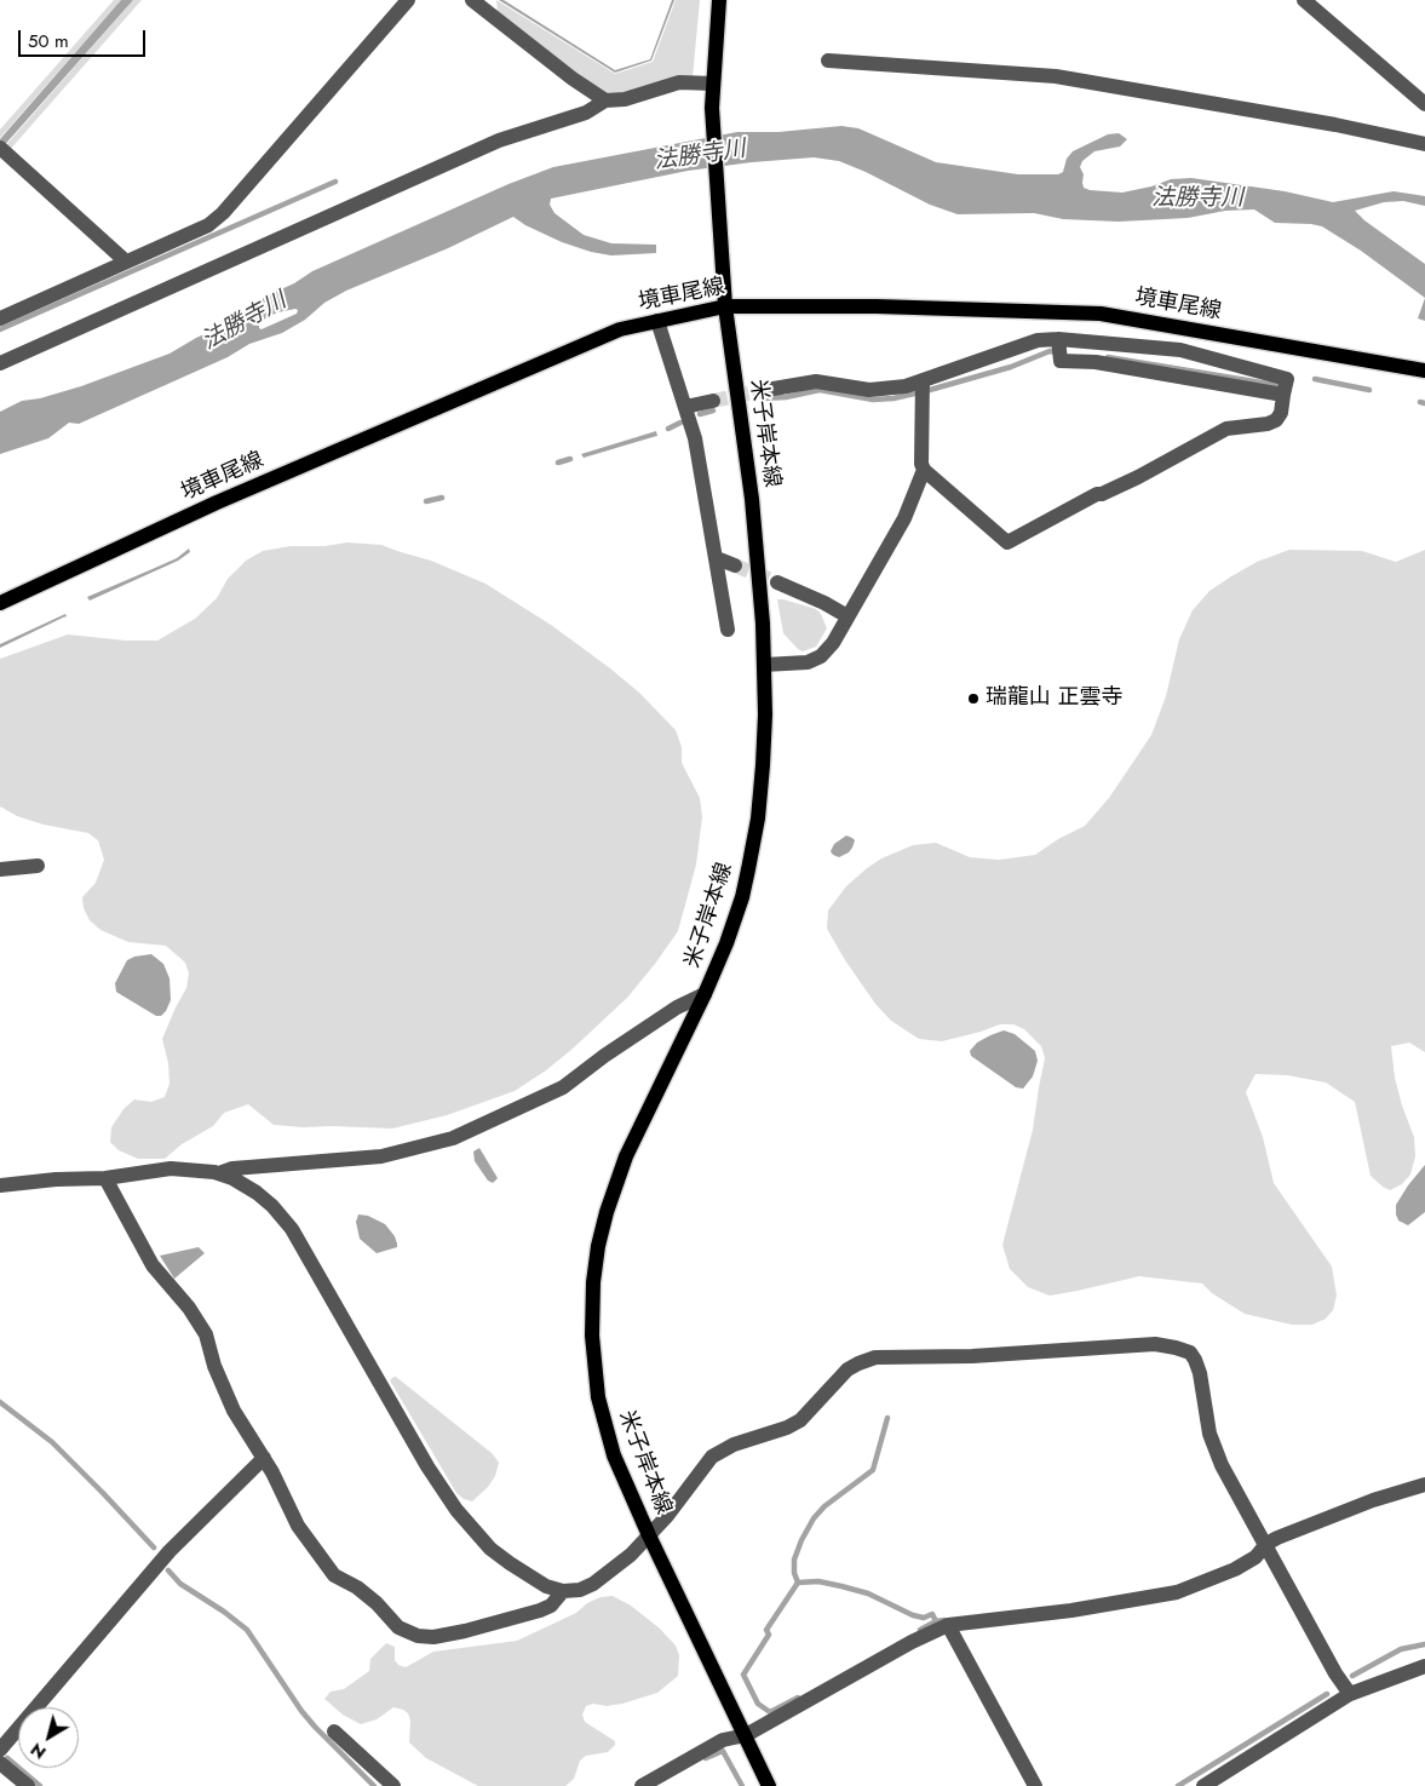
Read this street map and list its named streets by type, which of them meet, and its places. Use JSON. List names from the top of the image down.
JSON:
{
  "streets": {
    "main road": ["境車尾線", "米子岸本線"]
  },
  "crossings": [
    ["境車尾線", "米子岸本線"]
  ],
  "water": ["法勝寺川"],
  "places": ["瑞龍山 正雲寺"],
  "scale_bar": "50 m",
  "north": "bottom left"
}
